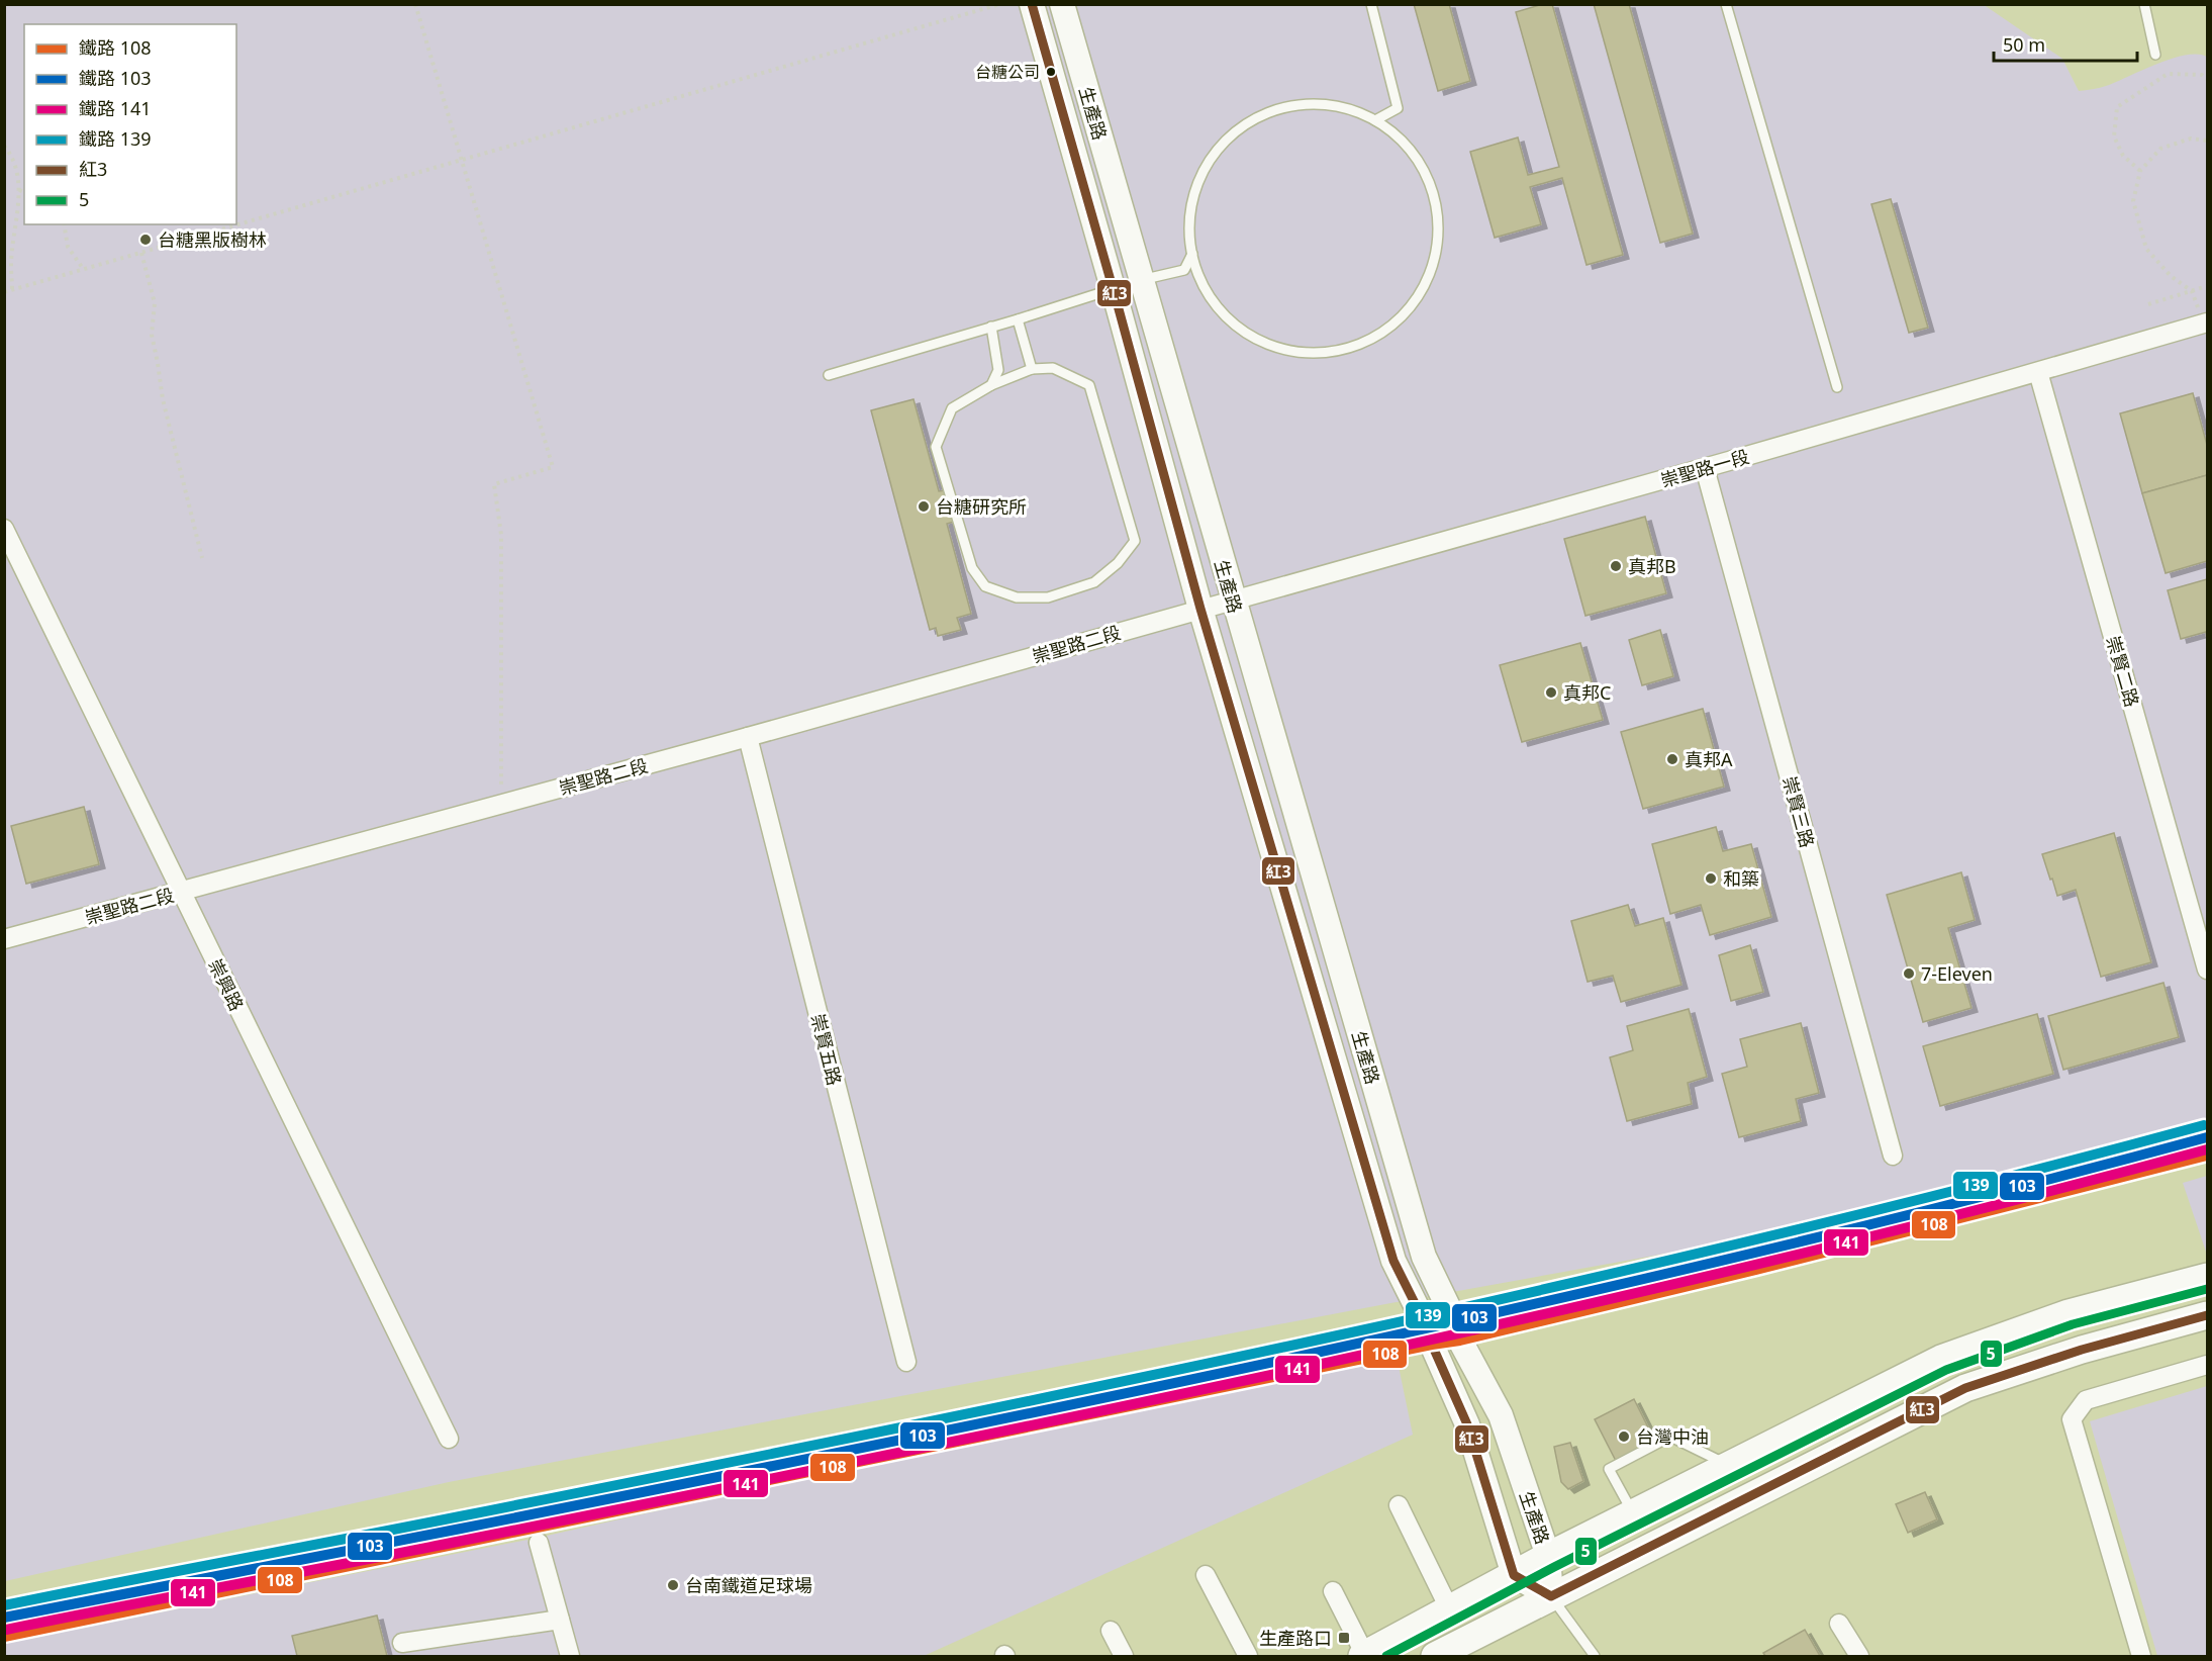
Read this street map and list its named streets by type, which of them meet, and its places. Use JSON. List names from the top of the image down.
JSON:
{
  "streets": {
    "street": [
      "生產路",
      "崇聖路一段",
      "崇聖路二段",
      "崇賢二路",
      "崇賢三路",
      "崇興路",
      "崇賢五路"
    ]
  },
  "crossings": [
    ["生產路", "崇聖路一段"],
    ["生產路", "崇聖路二段"],
    ["崇聖路一段", "崇聖路二段"],
    ["崇聖路一段", "崇賢二路"],
    ["崇聖路一段", "崇賢三路"],
    ["崇聖路二段", "崇興路"],
    ["崇聖路二段", "崇賢五路"]
  ],
  "places": {
    "other": [
      "台糖公司",
      "台糖黑版樹林",
      "台糖研究所",
      "真邦B",
      "真邦C",
      "真邦A",
      "和築",
      "7-Eleven",
      "台灣中油",
      "台南鐵道足球場"
    ],
    "transit": ["生產路口"]
  },
  "lines": [
    "transit line 紅3",
    "rail line 139",
    "rail line 103",
    "rail line 141",
    "rail line 108",
    "transit line 5"
  ],
  "legend": [
    "鐵路 108",
    "鐵路 103",
    "鐵路 141",
    "鐵路 139",
    "紅3",
    "5"
  ],
  "scale_bar": "50 m"
}
